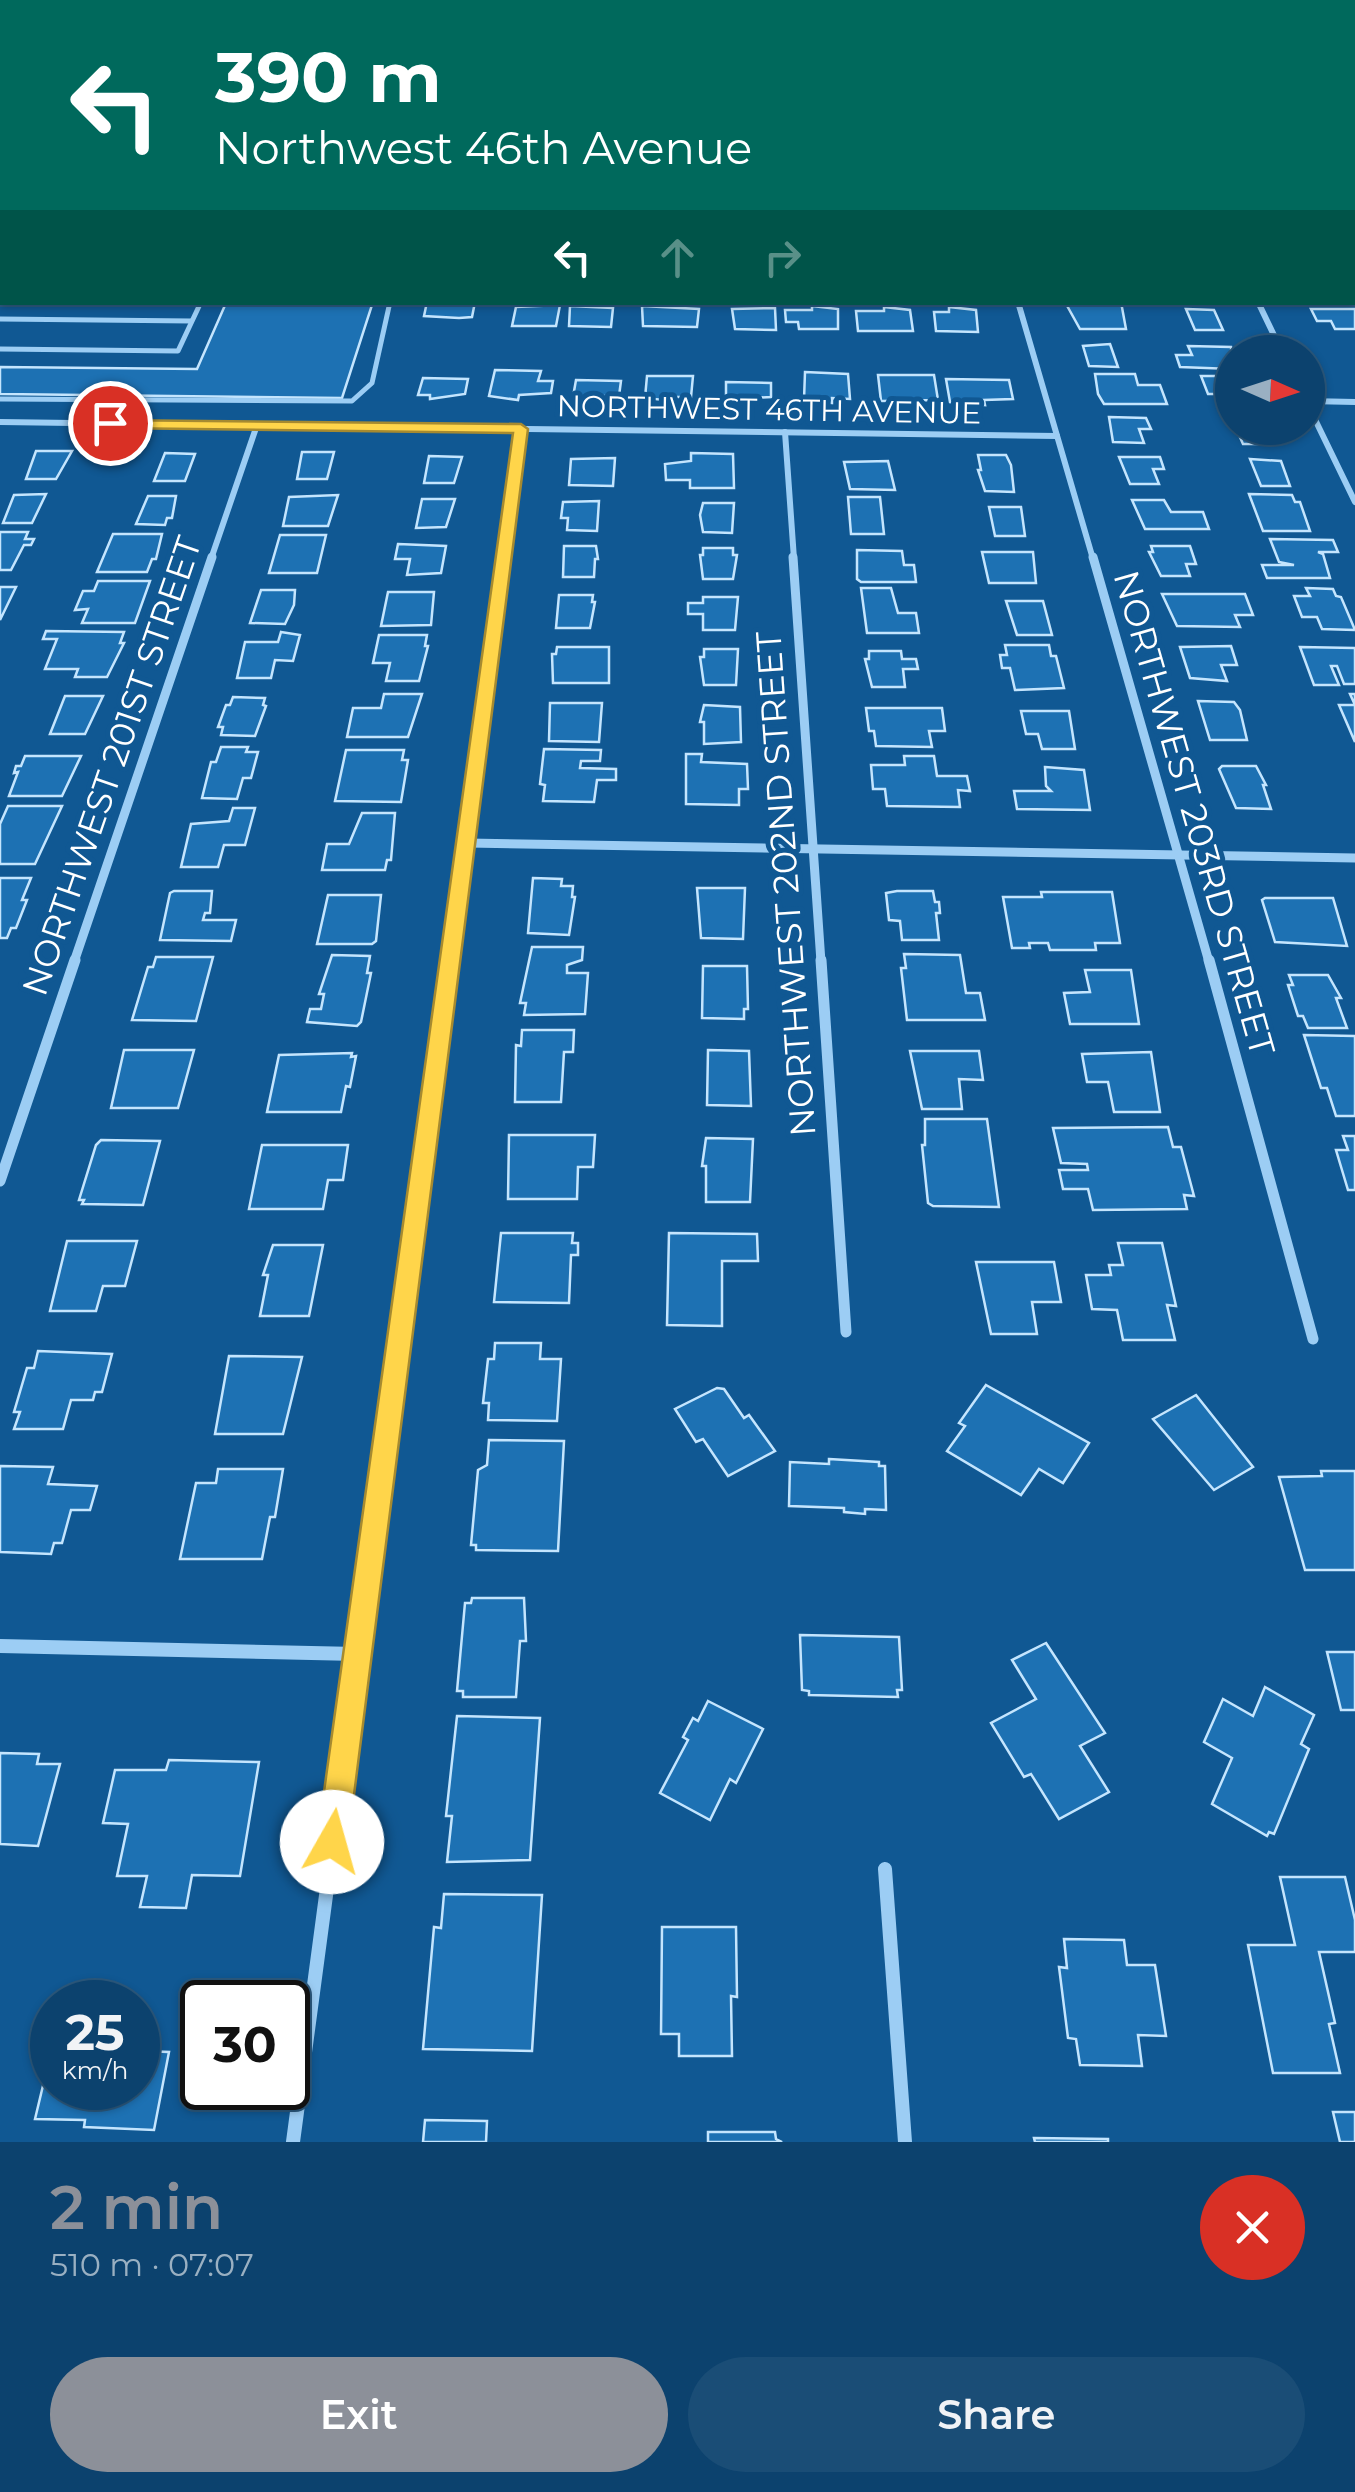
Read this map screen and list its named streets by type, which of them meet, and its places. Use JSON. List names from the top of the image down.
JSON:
{
  "streets": {
    "street": [
      "NORTHWEST 46TH AVENUE",
      "NORTHWEST 201ST STREET",
      "NORTHWEST 203RD STREET",
      "NORTHWEST 202ND STREET"
    ]
  },
  "crossings": [
    ["NORTHWEST 46TH AVENUE", "NORTHWEST 201ST STREET"],
    ["NORTHWEST 46TH AVENUE", "NORTHWEST 203RD STREET"],
    ["NORTHWEST 46TH AVENUE", "NORTHWEST 202ND STREET"]
  ],
  "north": "right",
  "page": {
    "turn": ["390 m", "Northwest 46th Avenue"],
    "speed": "25 km/h",
    "limit": "30",
    "heading": ["2 min", "510 m · 07:07"],
    "buttons": ["Exit", "Share"]
  }
}
